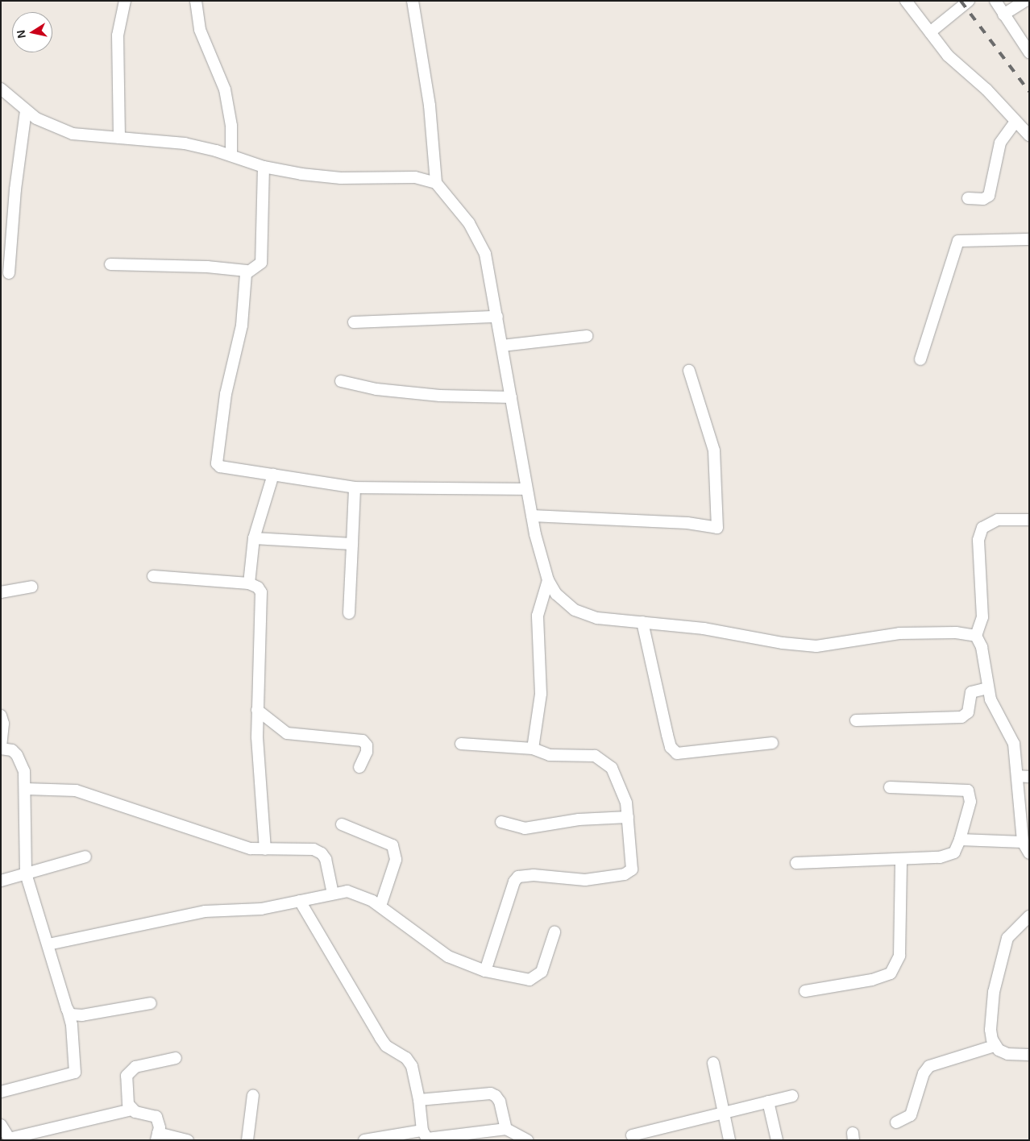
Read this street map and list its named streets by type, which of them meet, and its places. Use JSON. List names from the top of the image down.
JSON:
{
  "north": "left"
}
